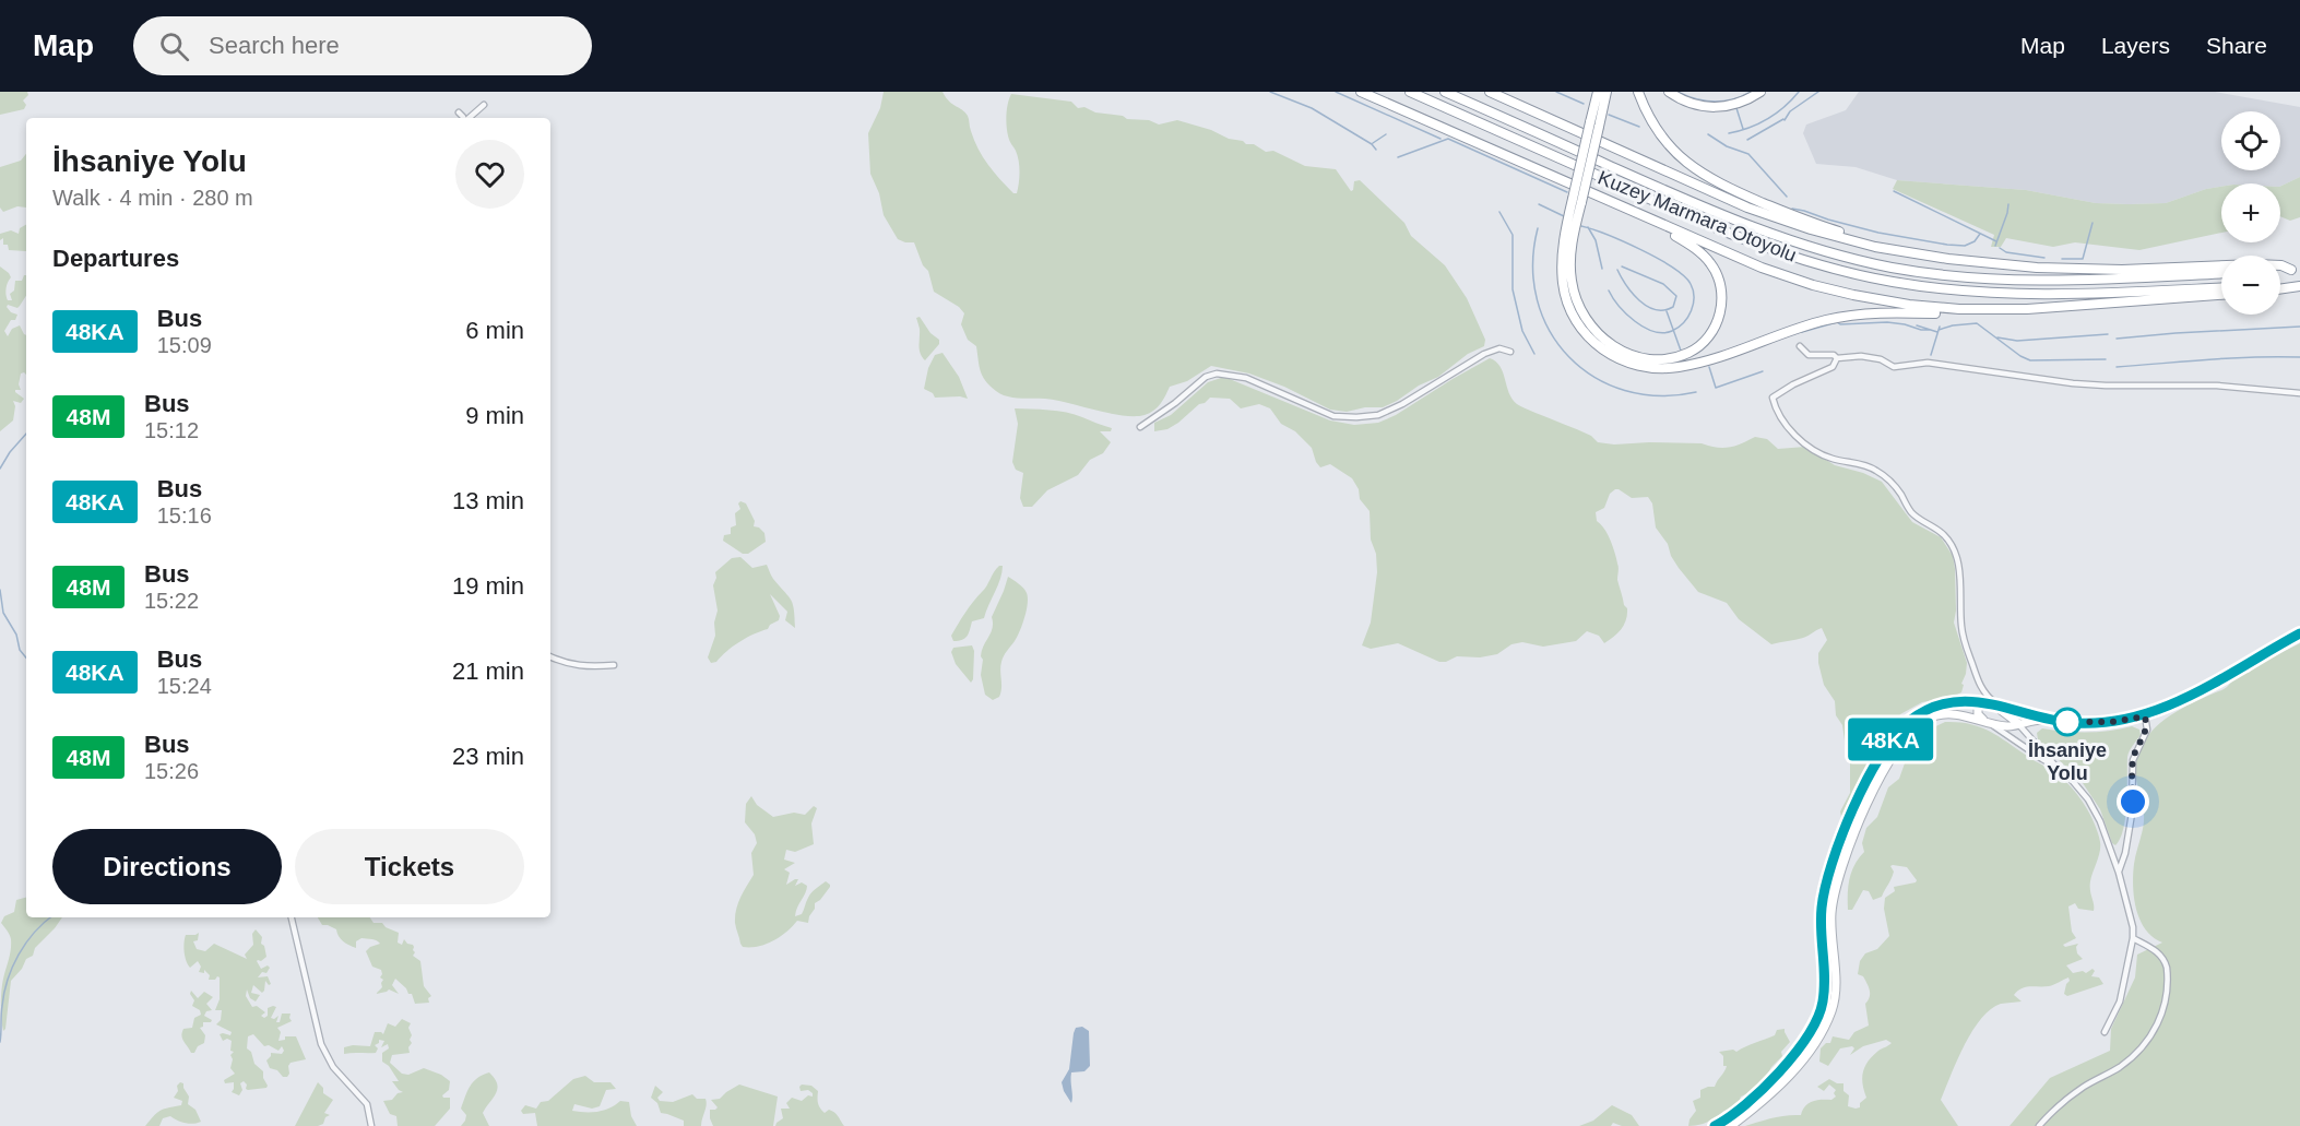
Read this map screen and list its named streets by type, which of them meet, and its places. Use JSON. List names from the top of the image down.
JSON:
{
  "streets": {
    "highway": ["Kuzey Marmara Otoyolu"]
  },
  "places": ["İhsaniye Yolu"],
  "lines": ["bus line 48KA"],
  "page": {
    "header": "Map",
    "search": "Search here",
    "nav": ["Map", "Layers", "Share"],
    "on_map": "48KA",
    "map_buttons": ["+", "−"],
    "heading": [
      ["İhsaniye Yolu", "Walk · 4 min · 280 m"],
      "Departures"
    ],
    "list": [
      {
        "mark": "48KA",
        "name": "Bus",
        "note": "15:09",
        "value": "6 min"
      },
      {
        "mark": "48M",
        "name": "Bus",
        "note": "15:12",
        "value": "9 min"
      },
      {
        "mark": "48KA",
        "name": "Bus",
        "note": "15:16",
        "value": "13 min"
      },
      {
        "mark": "48M",
        "name": "Bus",
        "note": "15:22",
        "value": "19 min"
      },
      {
        "mark": "48KA",
        "name": "Bus",
        "note": "15:24",
        "value": "21 min"
      },
      {
        "mark": "48M",
        "name": "Bus",
        "note": "15:26",
        "value": "23 min"
      }
    ],
    "buttons": ["Directions", "Tickets"]
  }
}
